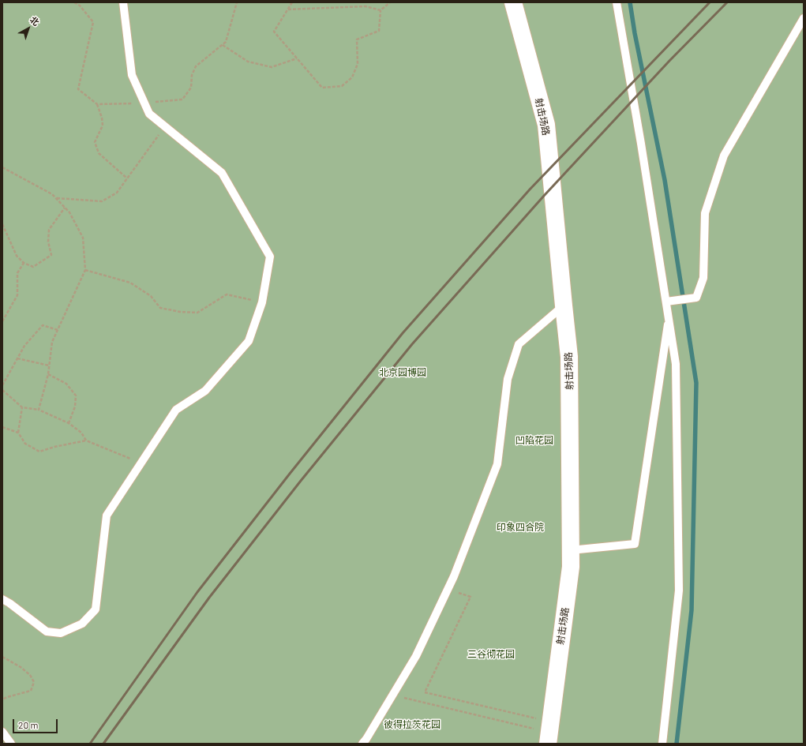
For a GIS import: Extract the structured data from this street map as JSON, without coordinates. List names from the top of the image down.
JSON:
{
  "streets": {
    "street": ["射击场路"]
  },
  "parks": [
    "北京园博园",
    "凹陷花园",
    "印象四合院",
    "三谷彻花园",
    "彼得拉茨花园"
  ],
  "scale_bar": "20 m",
  "north": "top right"
}
